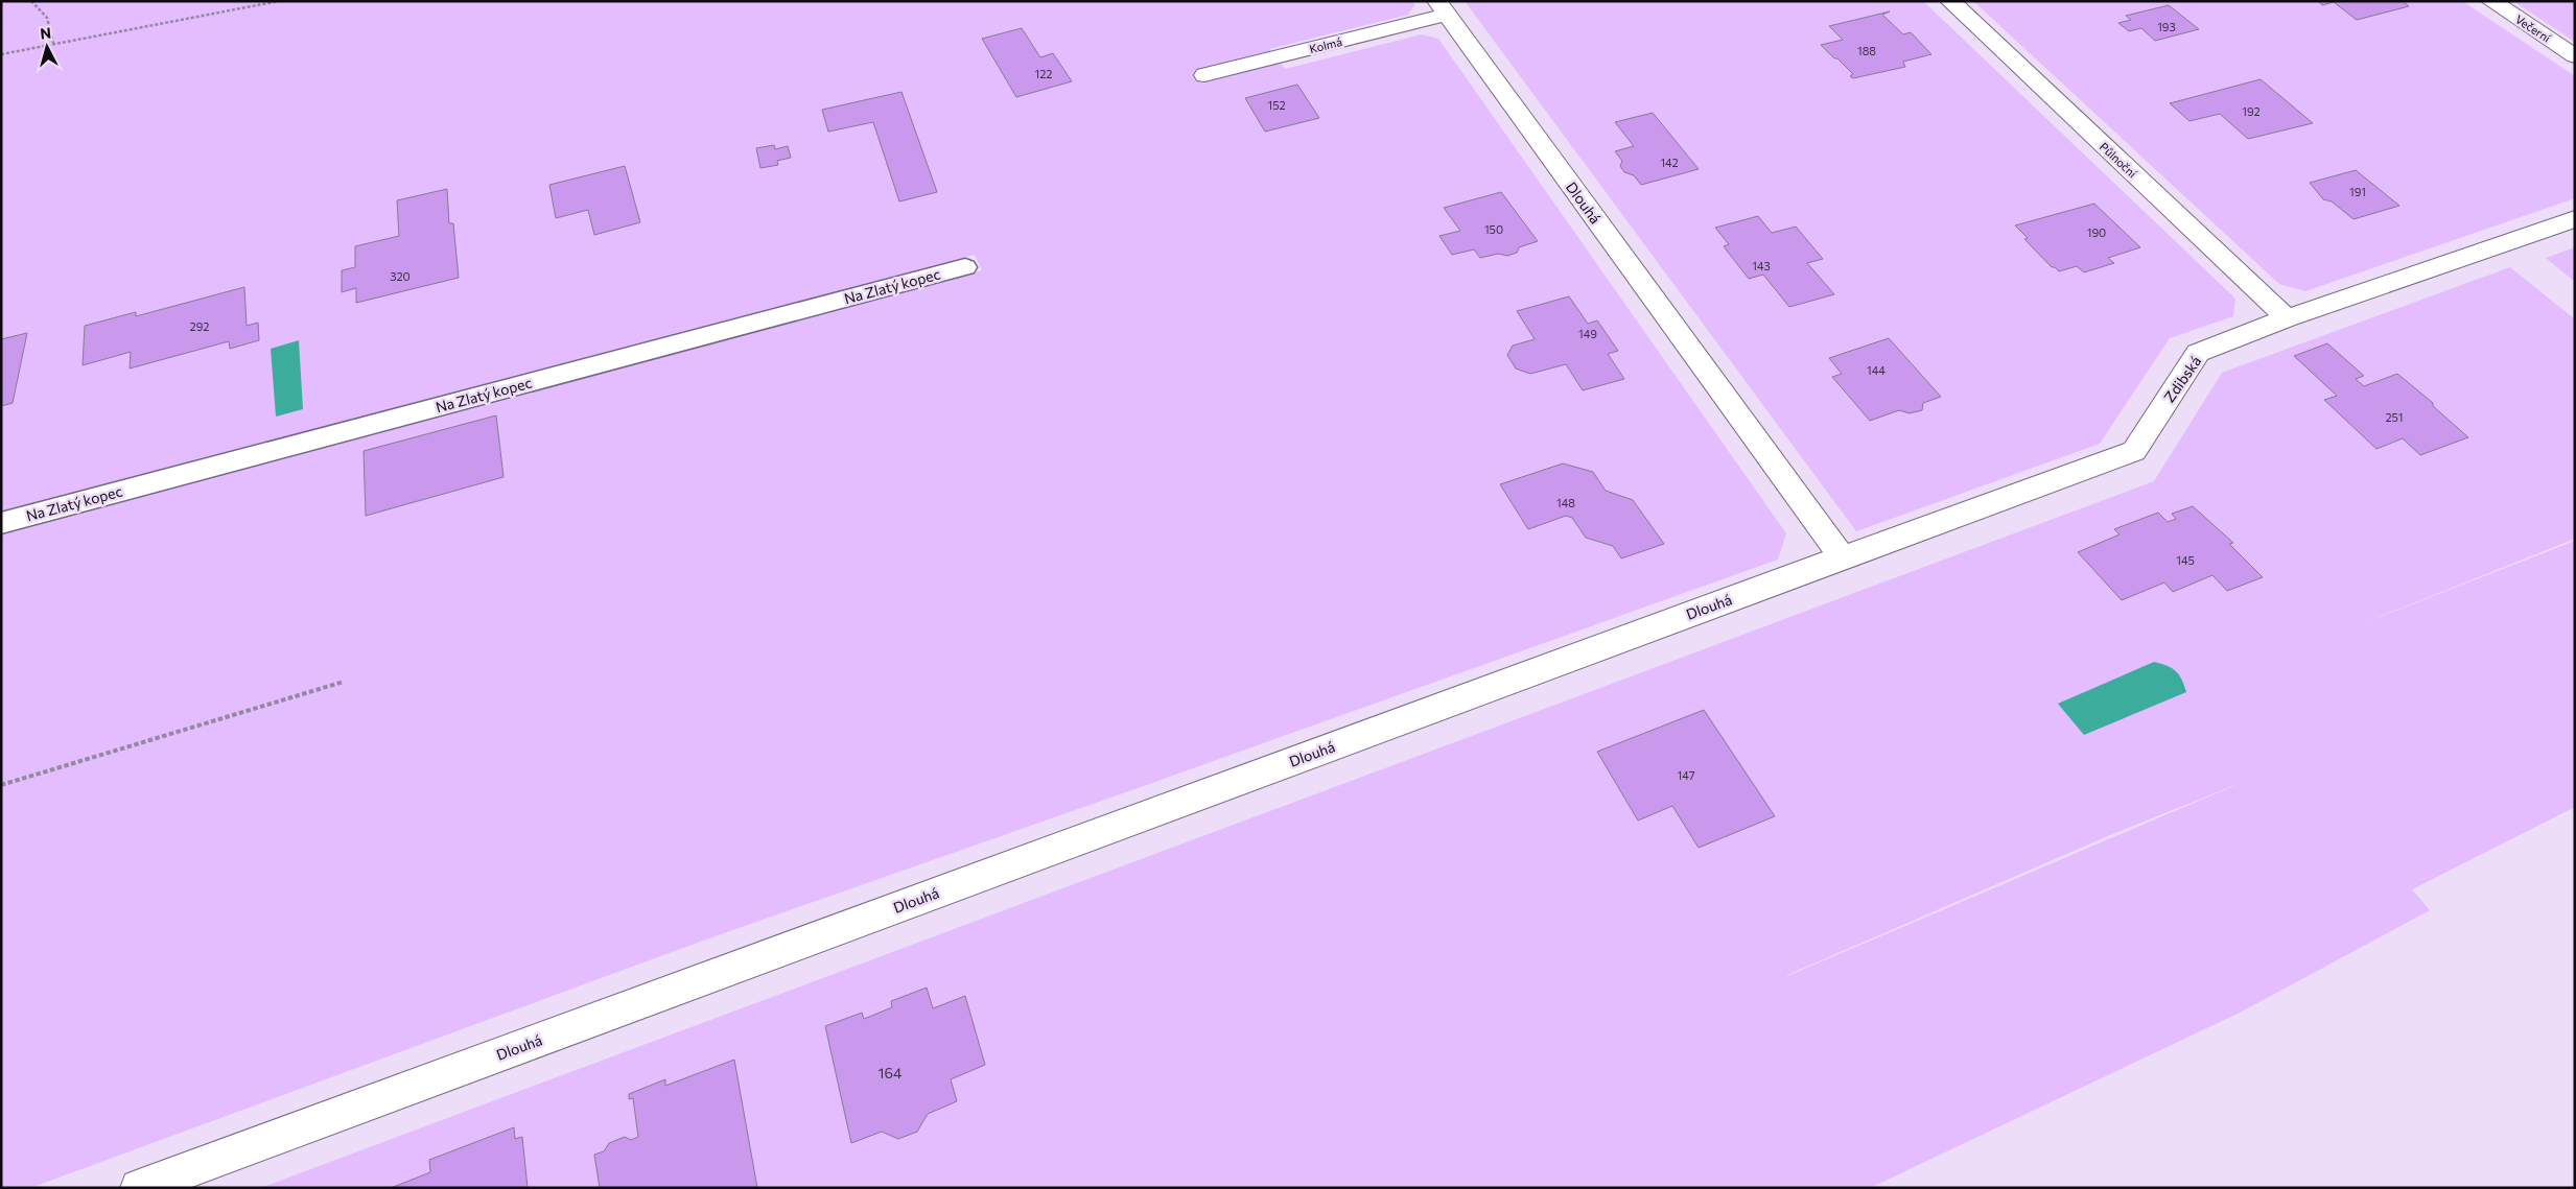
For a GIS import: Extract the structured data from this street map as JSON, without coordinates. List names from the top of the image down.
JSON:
{
  "streets": {
    "street": [
      "Večerní",
      "Kolmá",
      "Půlnoční",
      "Dlouhá",
      "Zdibská"
    ],
    "lane": ["Na Zlatý kopec"]
  },
  "crossings": [
    ["Kolmá", "Dlouhá"],
    ["Půlnoční", "Zdibská"],
    ["Dlouhá", "Zdibská"]
  ],
  "house_numbers": [
    "193",
    "188",
    "122",
    "152",
    "192",
    "142",
    "191",
    "150",
    "190",
    "143",
    "320",
    "292",
    "149",
    "144",
    "251",
    "148",
    "145",
    "147",
    "164"
  ],
  "north": "top"
}
